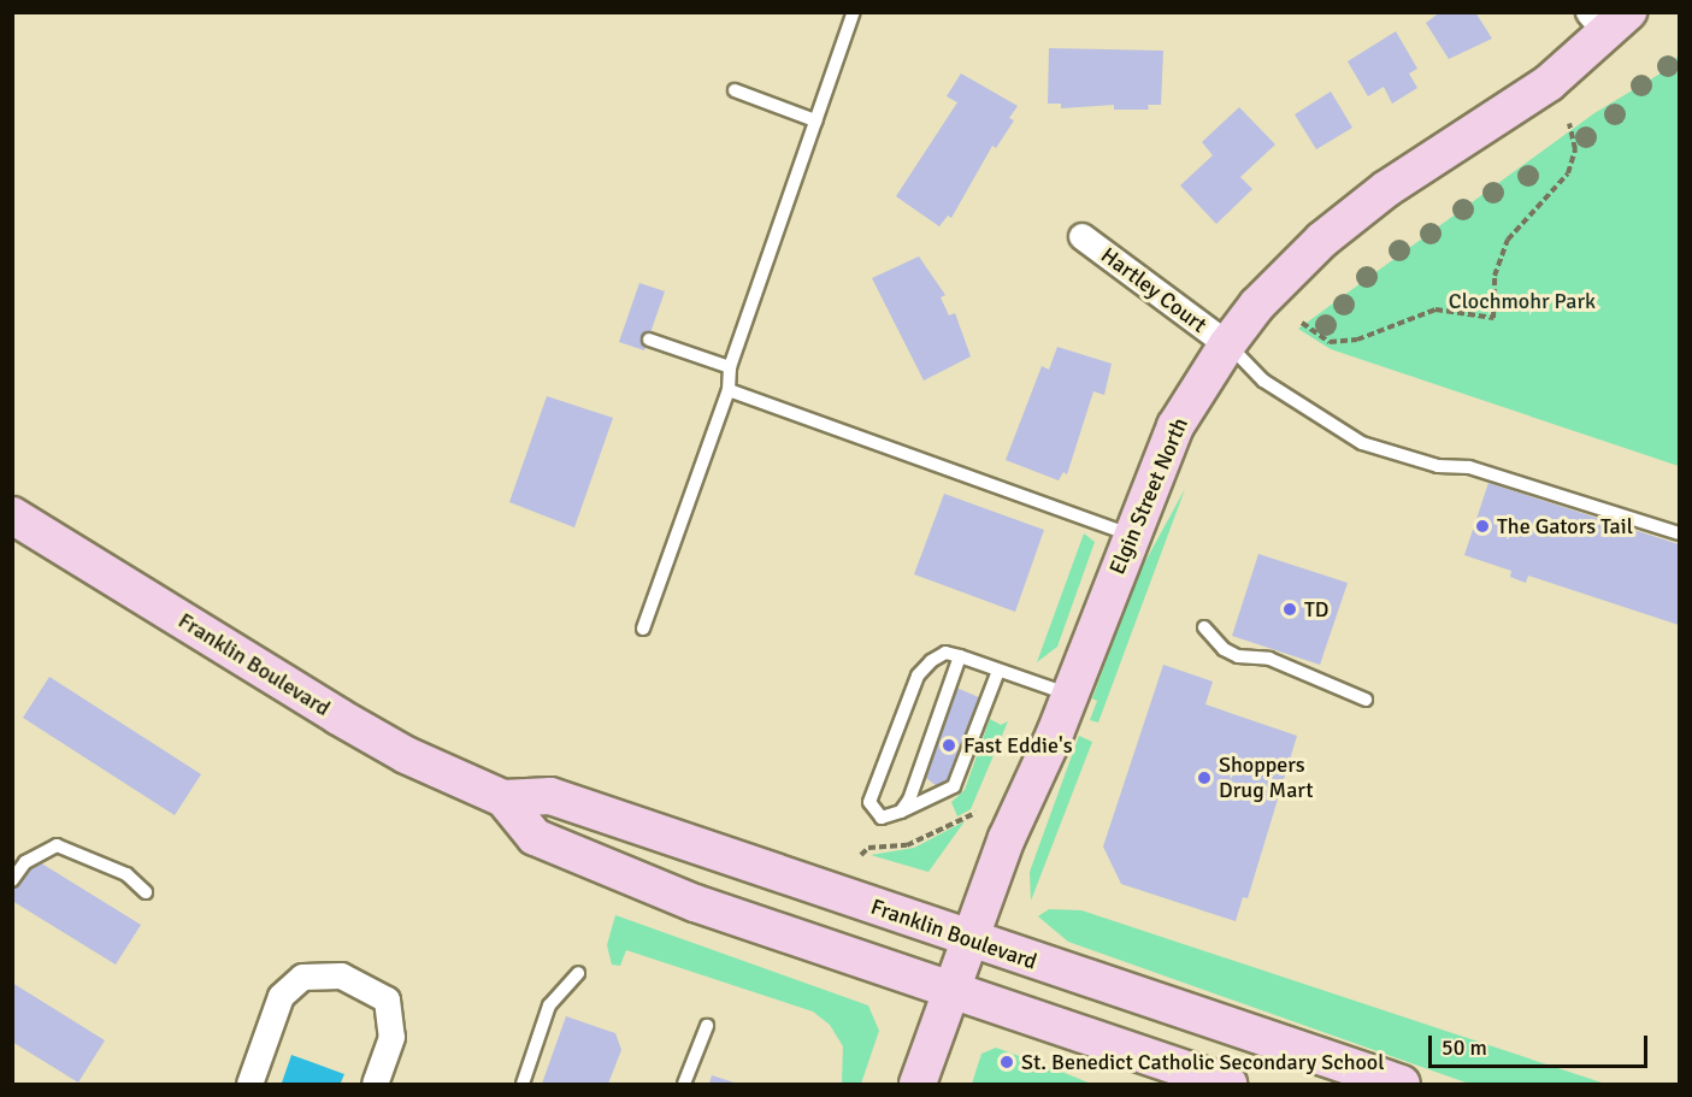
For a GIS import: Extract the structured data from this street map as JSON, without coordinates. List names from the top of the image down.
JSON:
{
  "streets": {
    "main road": ["Elgin Street North", "Franklin Boulevard"],
    "street": ["Hartley Court"]
  },
  "crossings": [
    ["Hartley Court", "Elgin Street North"],
    ["Elgin Street North", "Franklin Boulevard"]
  ],
  "parks": ["Clochmohr Park"],
  "places": [
    "The Gators Tail",
    "TD",
    "Fast Eddie's",
    "Shoppers Drug Mart",
    "St. Benedict Catholic Secondary School"
  ],
  "scale_bar": "50 m"
}
